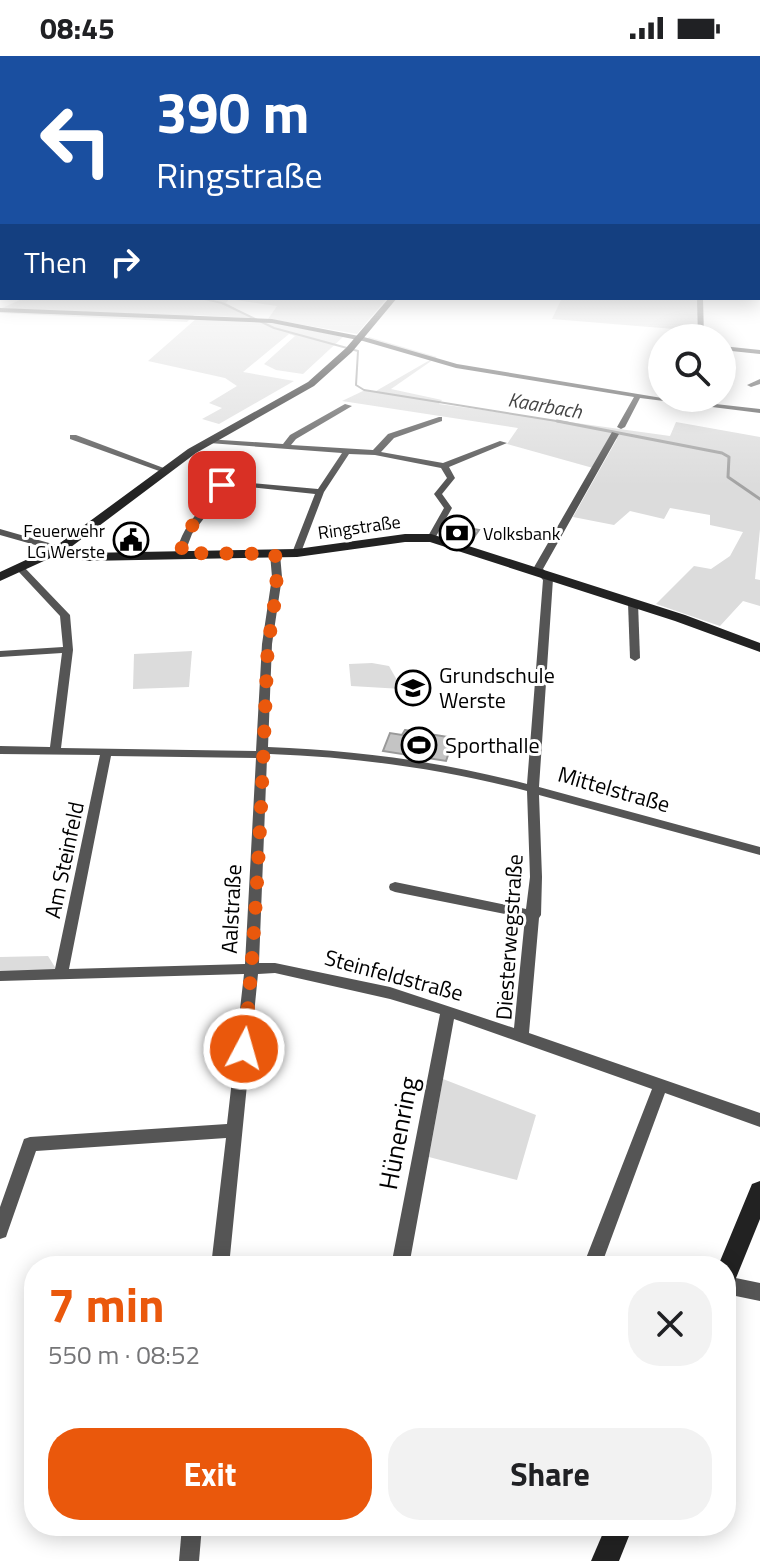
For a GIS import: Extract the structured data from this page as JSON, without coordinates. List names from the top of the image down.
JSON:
{
  "streets": {
    "street": [
      "Ringstraße",
      "Mittelstraße",
      "Am Steinfeld",
      "Aalstraße",
      "Diesterwegstraße",
      "Steinfeldstraße",
      "Hünenring"
    ]
  },
  "crossings": [
    ["Ringstraße", "Aalstraße"],
    ["Ringstraße", "Diesterwegstraße"],
    ["Mittelstraße", "Am Steinfeld"],
    ["Mittelstraße", "Aalstraße"],
    ["Mittelstraße", "Diesterwegstraße"],
    ["Am Steinfeld", "Steinfeldstraße"],
    ["Aalstraße", "Steinfeldstraße"],
    ["Diesterwegstraße", "Steinfeldstraße"],
    ["Steinfeldstraße", "Hünenring"]
  ],
  "water": ["Kaarbach"],
  "places": {
    "bank": ["Volksbank"],
    "public building": ["Feuerwehr LG Werste"],
    "school or university": ["Grundschule Werste"],
    "sports": ["Sporthalle"]
  },
  "page": {
    "status": "08:45",
    "turn": ["390 m", "Ringstraße"],
    "then": "Then",
    "heading": ["7 min", "550 m · 08:52"],
    "buttons": ["Exit", "Share"]
  }
}
